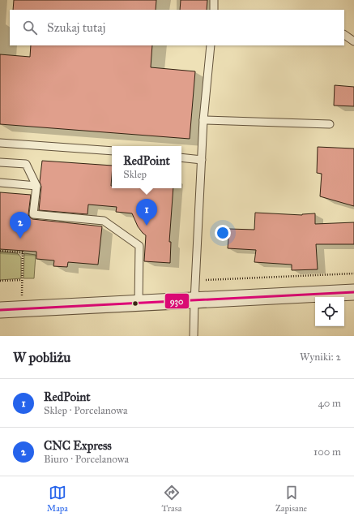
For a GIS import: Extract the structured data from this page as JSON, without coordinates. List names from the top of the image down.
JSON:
{
  "lines": ["transit line 930"],
  "page": {
    "search": "Szukaj tutaj",
    "popup": ["RedPoint", "Sklep"],
    "pins": ["1", "2"],
    "heading": ["W pobliżu", "Wyniki: 2"],
    "list": [
      {
        "mark": "1",
        "name": "RedPoint",
        "note": "Sklep · Porcelanowa",
        "value": "40 m"
      },
      {
        "mark": "2",
        "name": "CNC Express",
        "note": "Biuro · Porcelanowa",
        "value": "100 m"
      }
    ],
    "nav": ["Mapa", "Trasa", "Zapisane"]
  }
}
